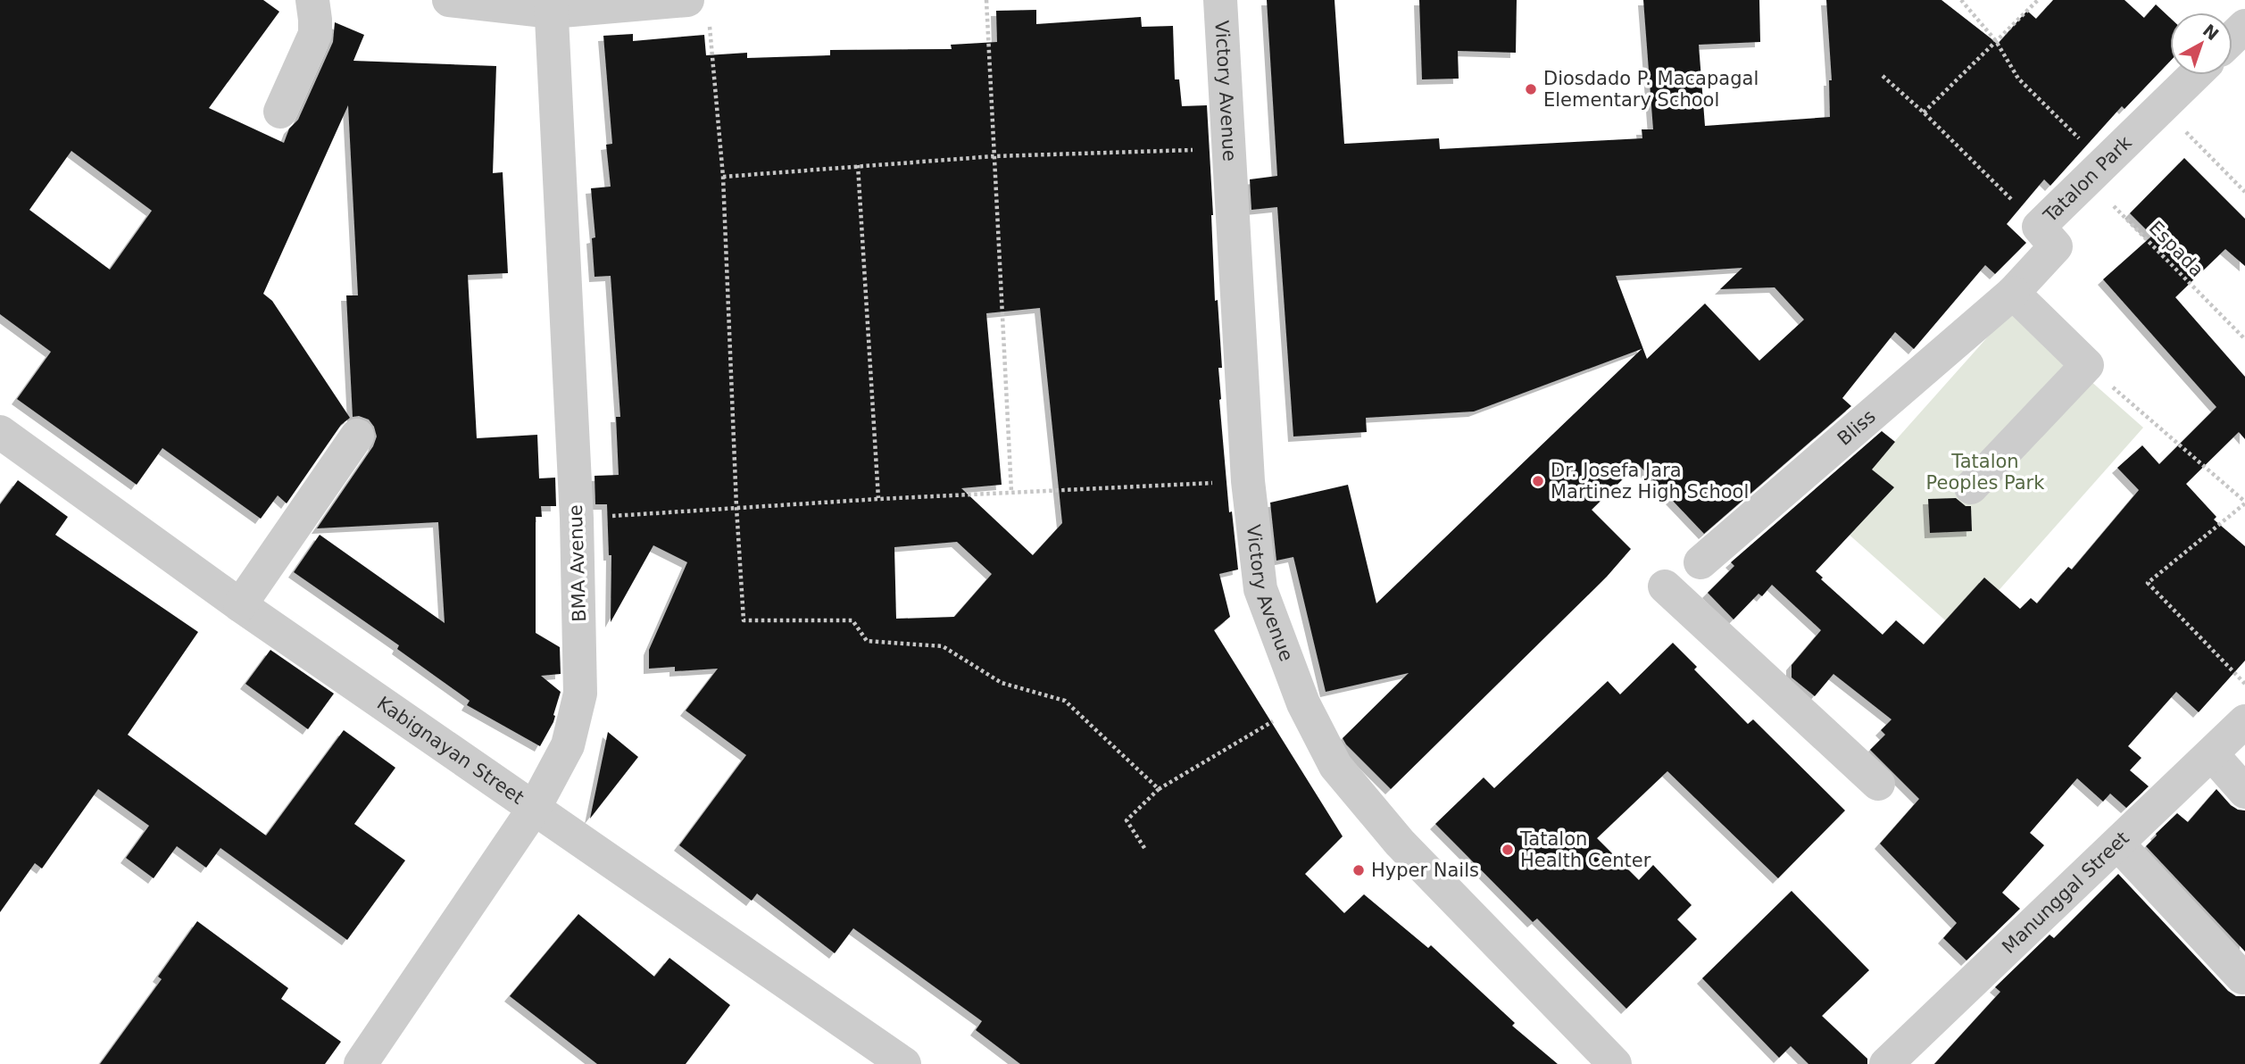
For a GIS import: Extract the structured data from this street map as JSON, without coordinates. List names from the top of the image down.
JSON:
{
  "streets": {
    "street": [
      "Victory Avenue",
      "Tatalon Park",
      "Bliss",
      "BMA Avenue",
      "Kabignayan Street",
      "Manunggal Street"
    ],
    "path": ["Espada"]
  },
  "crossings": [
    ["Tatalon Park", "Espada"],
    ["Tatalon Park", "Bliss"],
    ["BMA Avenue", "Kabignayan Street"]
  ],
  "parks": ["Tatalon Peoples Park"],
  "places": [
    "Diosdado P. Macapagal Elementary School",
    "Dr. Josefa Jara Martinez High School",
    "Tatalon Health Center",
    "Hyper Nails"
  ],
  "north": "top right"
}
